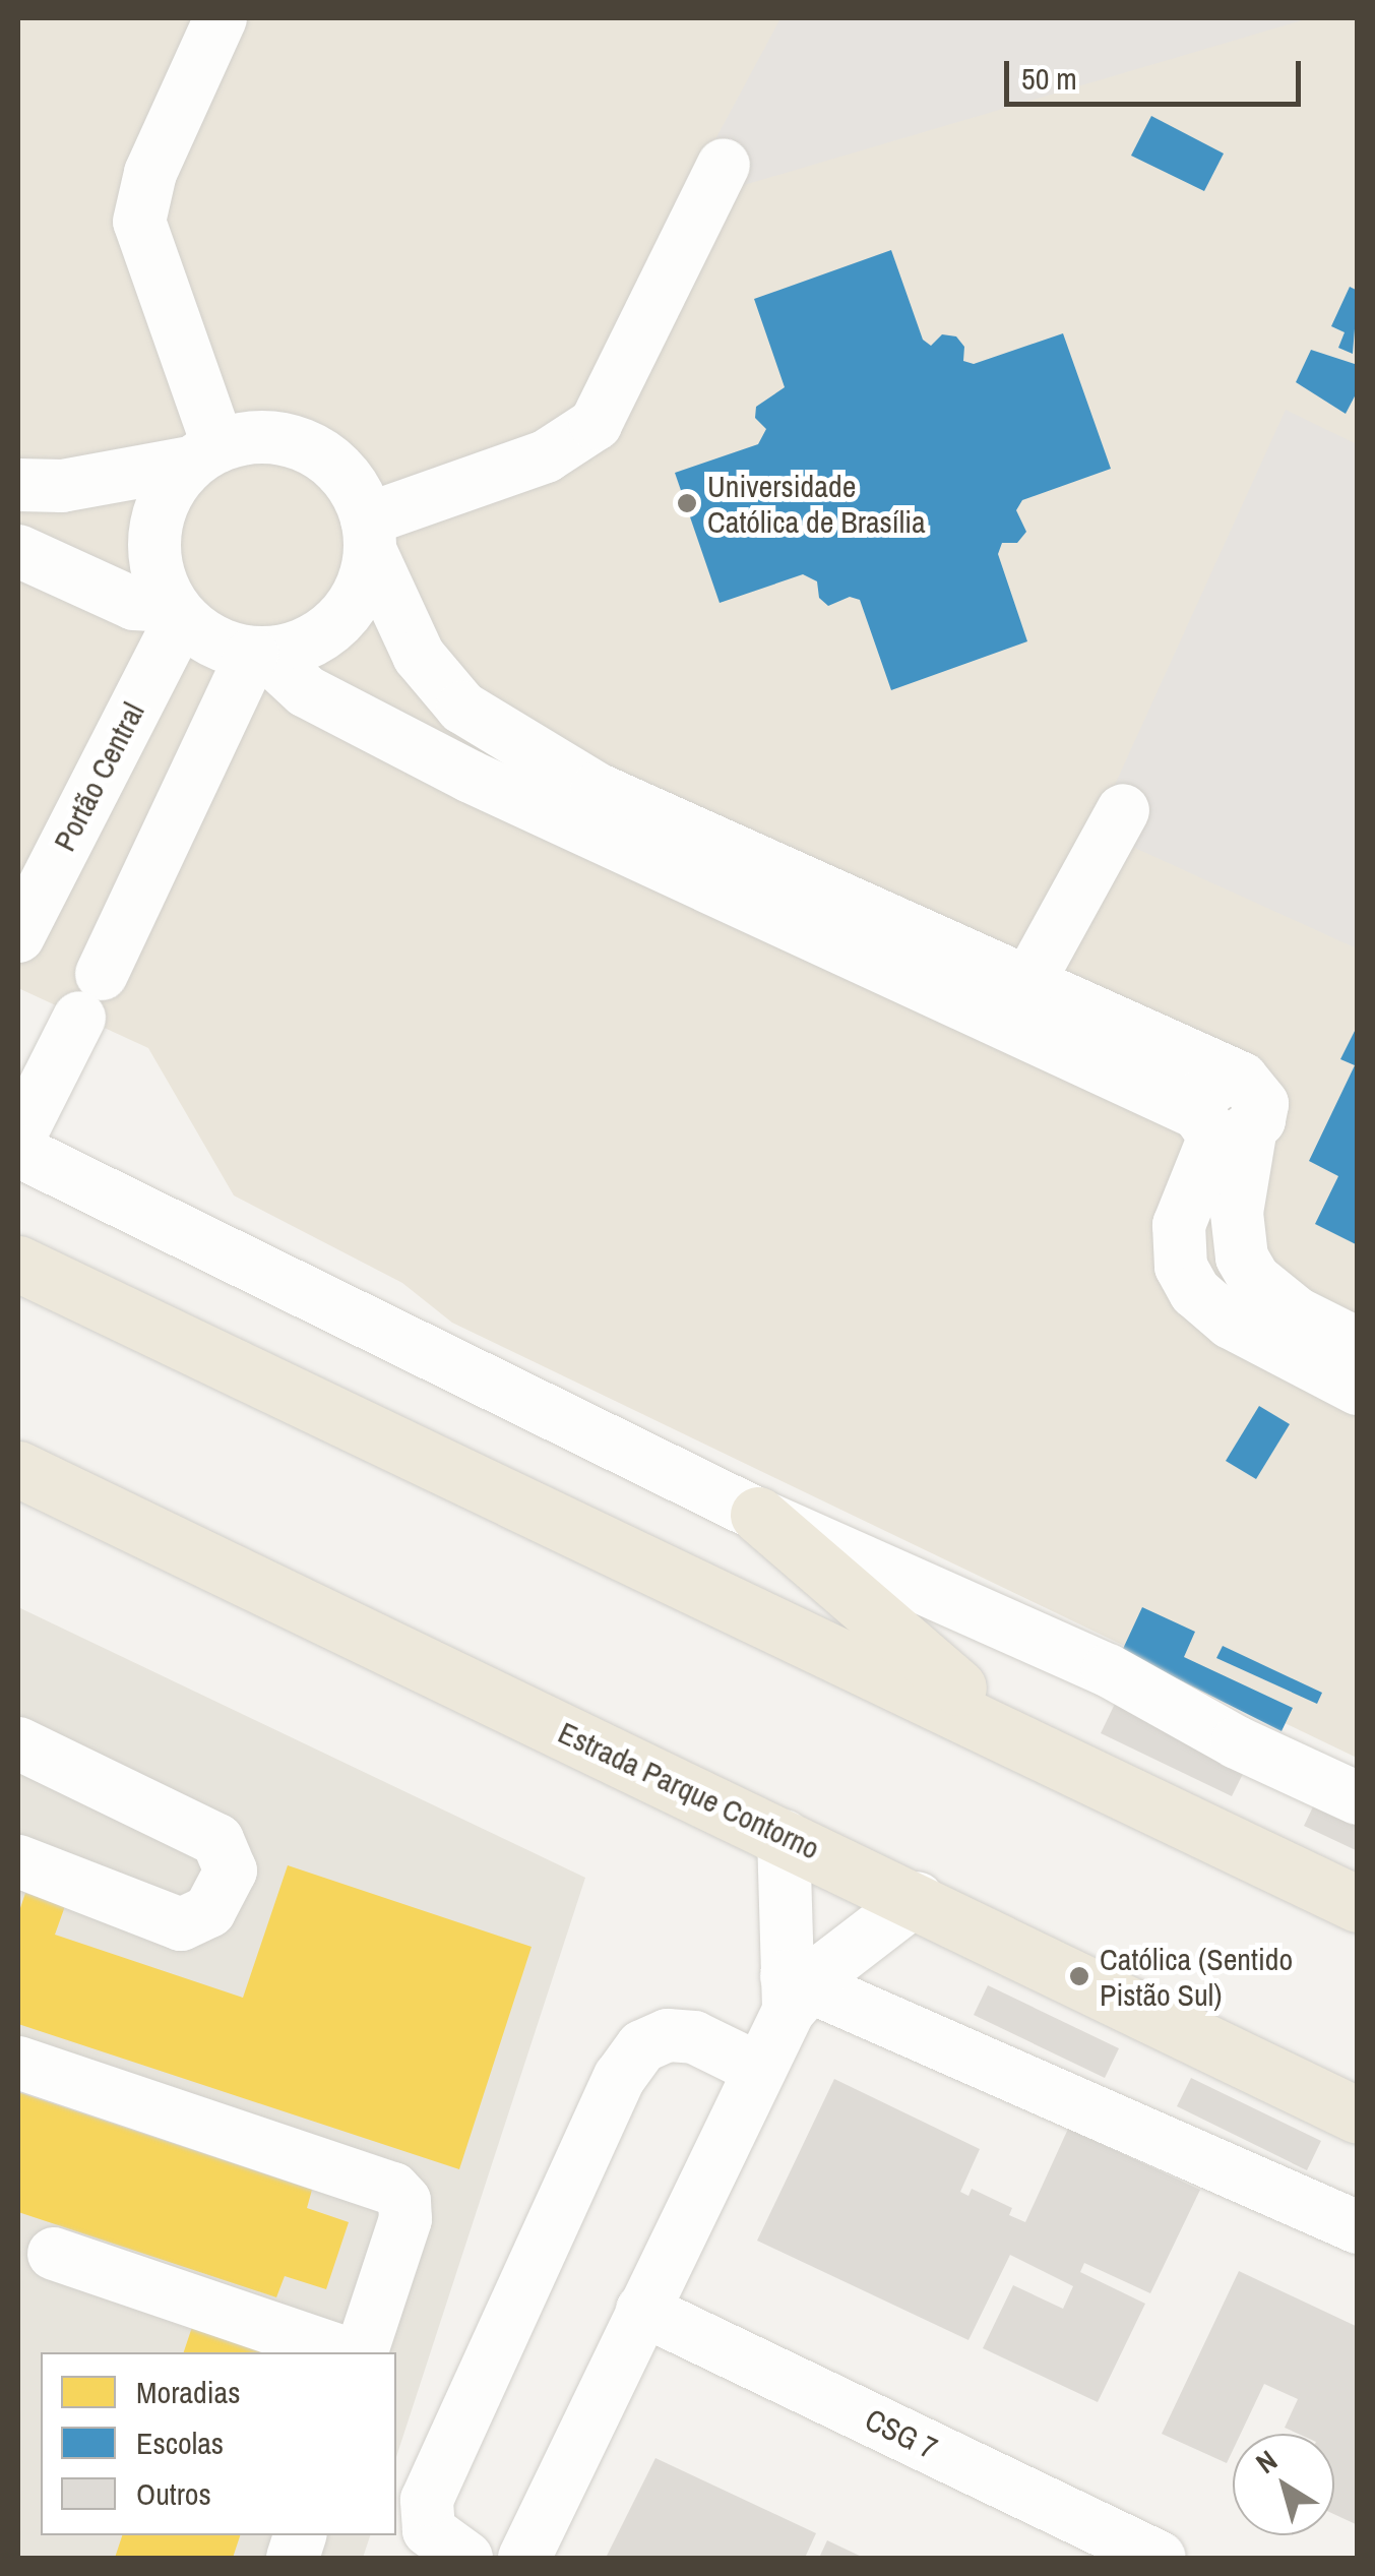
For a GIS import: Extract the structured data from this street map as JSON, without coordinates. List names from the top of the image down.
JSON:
{
  "streets": {
    "highway": ["Estrada Parque Contorno"],
    "street": ["Portão Central", "CSG 7"]
  },
  "places": ["Universidade Católica de Brasília", "Católica (Sentido Pistão Sul)"],
  "legend": ["Moradias", "Escolas", "Outros"],
  "scale_bar": "50 m",
  "north": "top left"
}
